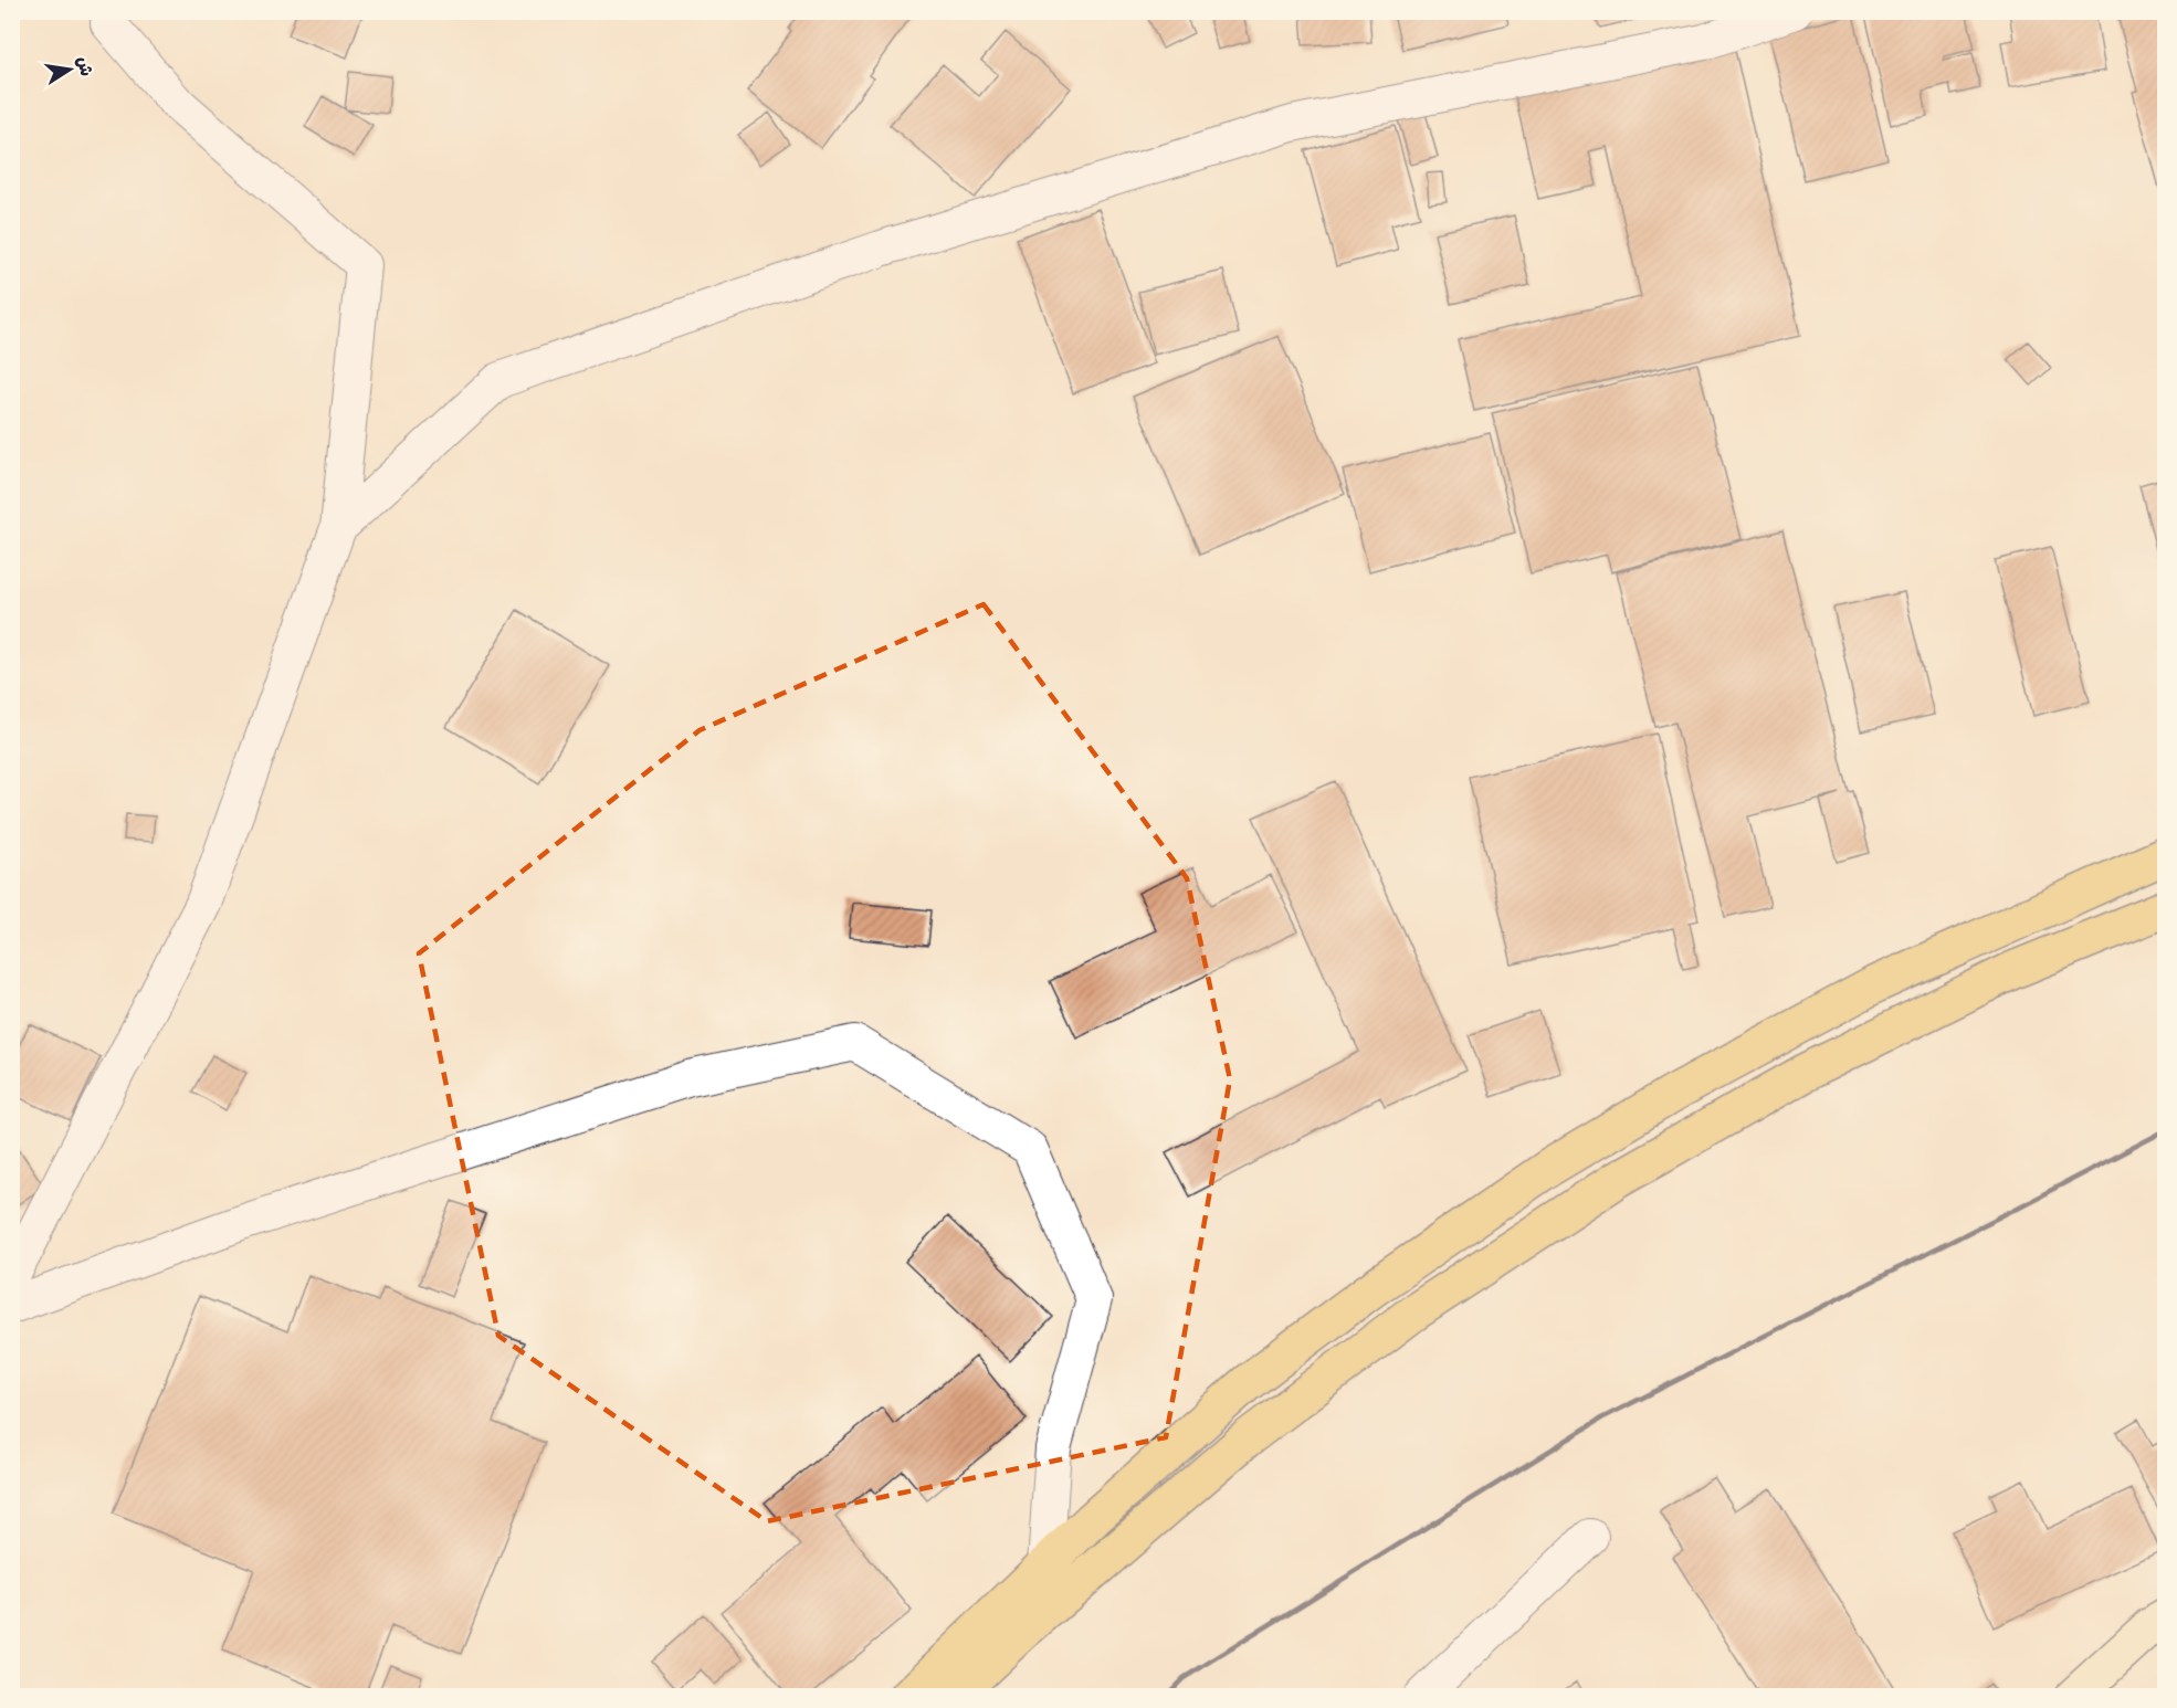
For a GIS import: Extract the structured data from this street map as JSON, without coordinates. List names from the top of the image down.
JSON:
{
  "north": "right"
}
